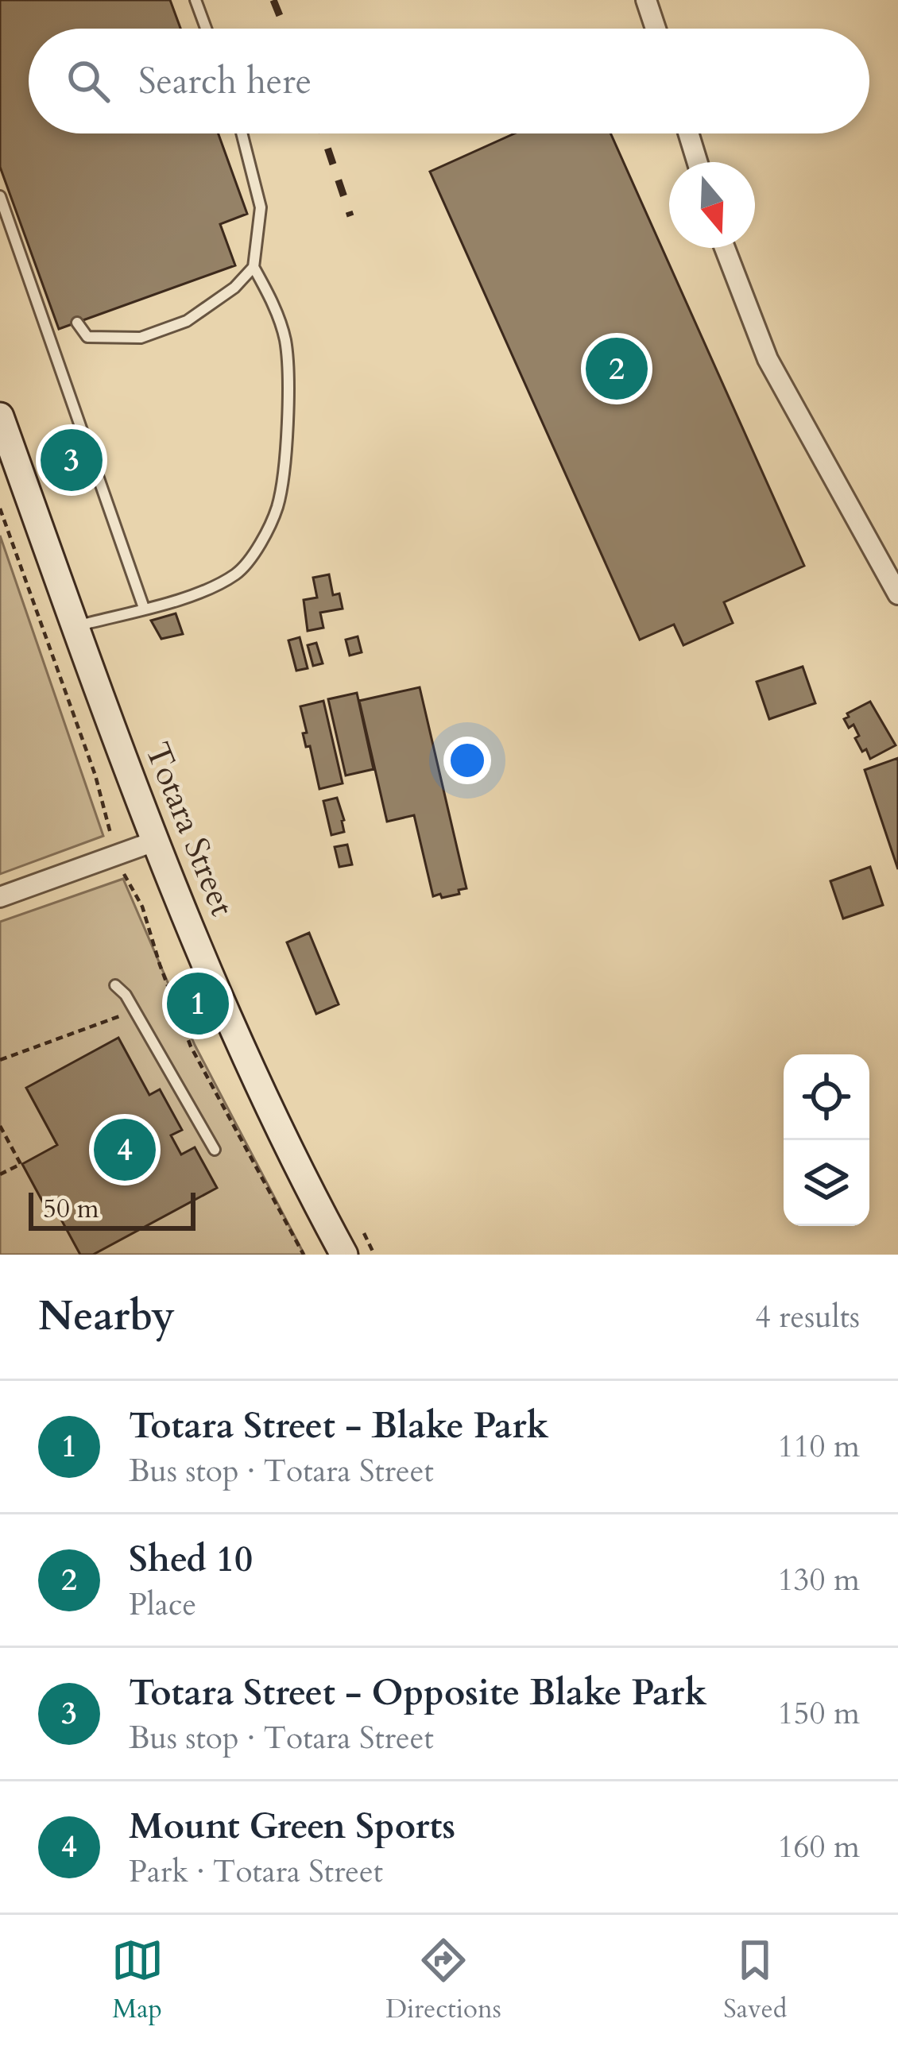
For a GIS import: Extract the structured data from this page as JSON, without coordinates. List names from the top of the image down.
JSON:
{
  "streets": {
    "main road": ["Totara Street"]
  },
  "scale_bar": "50 m",
  "north": "bottom",
  "page": {
    "search": "Search here",
    "pins": [
      "2",
      "3",
      "1",
      "4"
    ],
    "scale": "50 m",
    "heading": ["Nearby", "4 results"],
    "list": [
      {
        "mark": "1",
        "name": "Totara Street - Blake Park",
        "note": "Bus stop · Totara Street",
        "value": "110 m"
      },
      {
        "mark": "2",
        "name": "Shed 10",
        "note": "Place",
        "value": "130 m"
      },
      {
        "mark": "3",
        "name": "Totara Street - Opposite Blake Park",
        "note": "Bus stop · Totara Street",
        "value": "150 m"
      },
      {
        "mark": "4",
        "name": "Mount Green Sports",
        "note": "Park · Totara Street",
        "value": "160 m"
      }
    ],
    "nav": ["Map", "Directions", "Saved"]
  }
}
